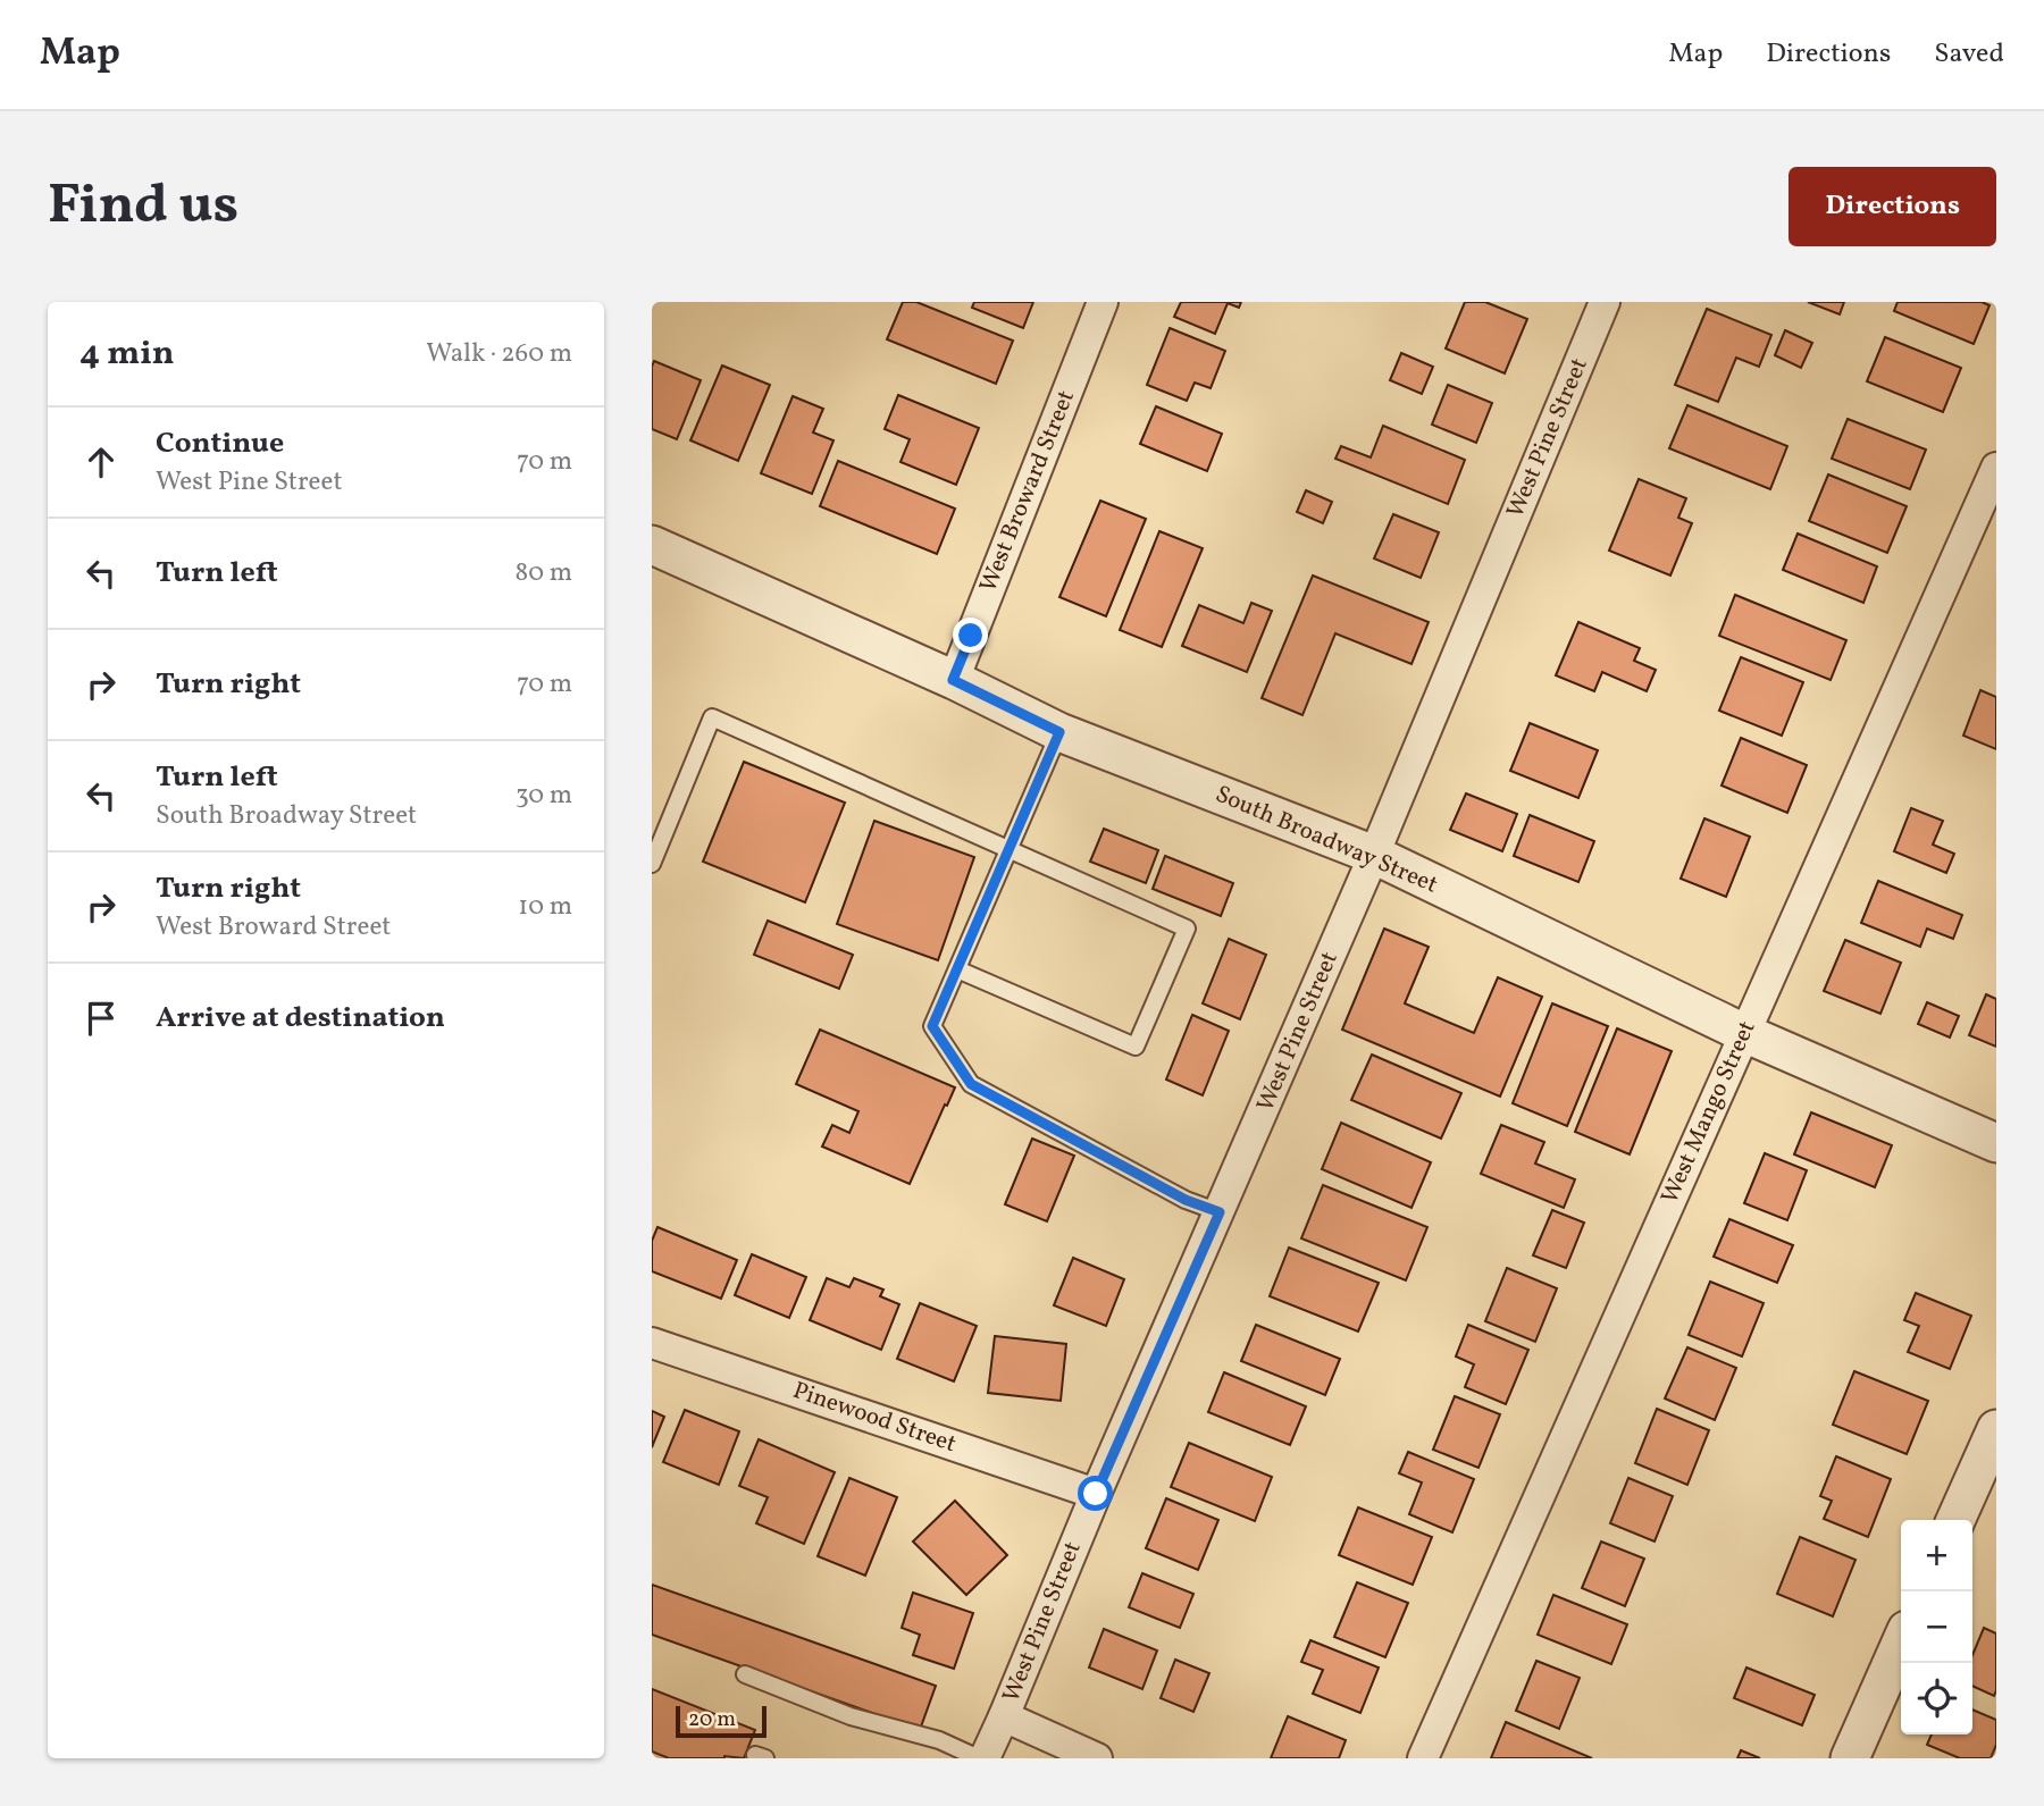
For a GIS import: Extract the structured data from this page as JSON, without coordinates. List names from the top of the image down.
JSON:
{
  "streets": {
    "street": [
      "West Pine Street",
      "West Broward Street",
      "South Broadway Street",
      "West Mango Street",
      "Pinewood Street"
    ]
  },
  "crossings": [
    ["West Pine Street", "South Broadway Street"],
    ["West Pine Street", "Pinewood Street"],
    ["West Broward Street", "South Broadway Street"],
    ["South Broadway Street", "West Mango Street"]
  ],
  "scale_bar": "20 m",
  "page": {
    "header": "Map",
    "nav": ["Map", "Directions", "Saved"],
    "buttons": "Directions",
    "title": "Find us",
    "heading": ["4 min", "Walk · 260 m"],
    "list": [
      ["Continue", "West Pine Street", "70 m"],
      ["Turn left", "80 m"],
      ["Turn right", "70 m"],
      ["Turn left", "South Broadway Street", "30 m"],
      ["Turn right", "West Broward Street", "10 m"],
      "Arrive at destination"
    ],
    "map_buttons": ["+", "−"],
    "scale": "20 m"
  }
}
